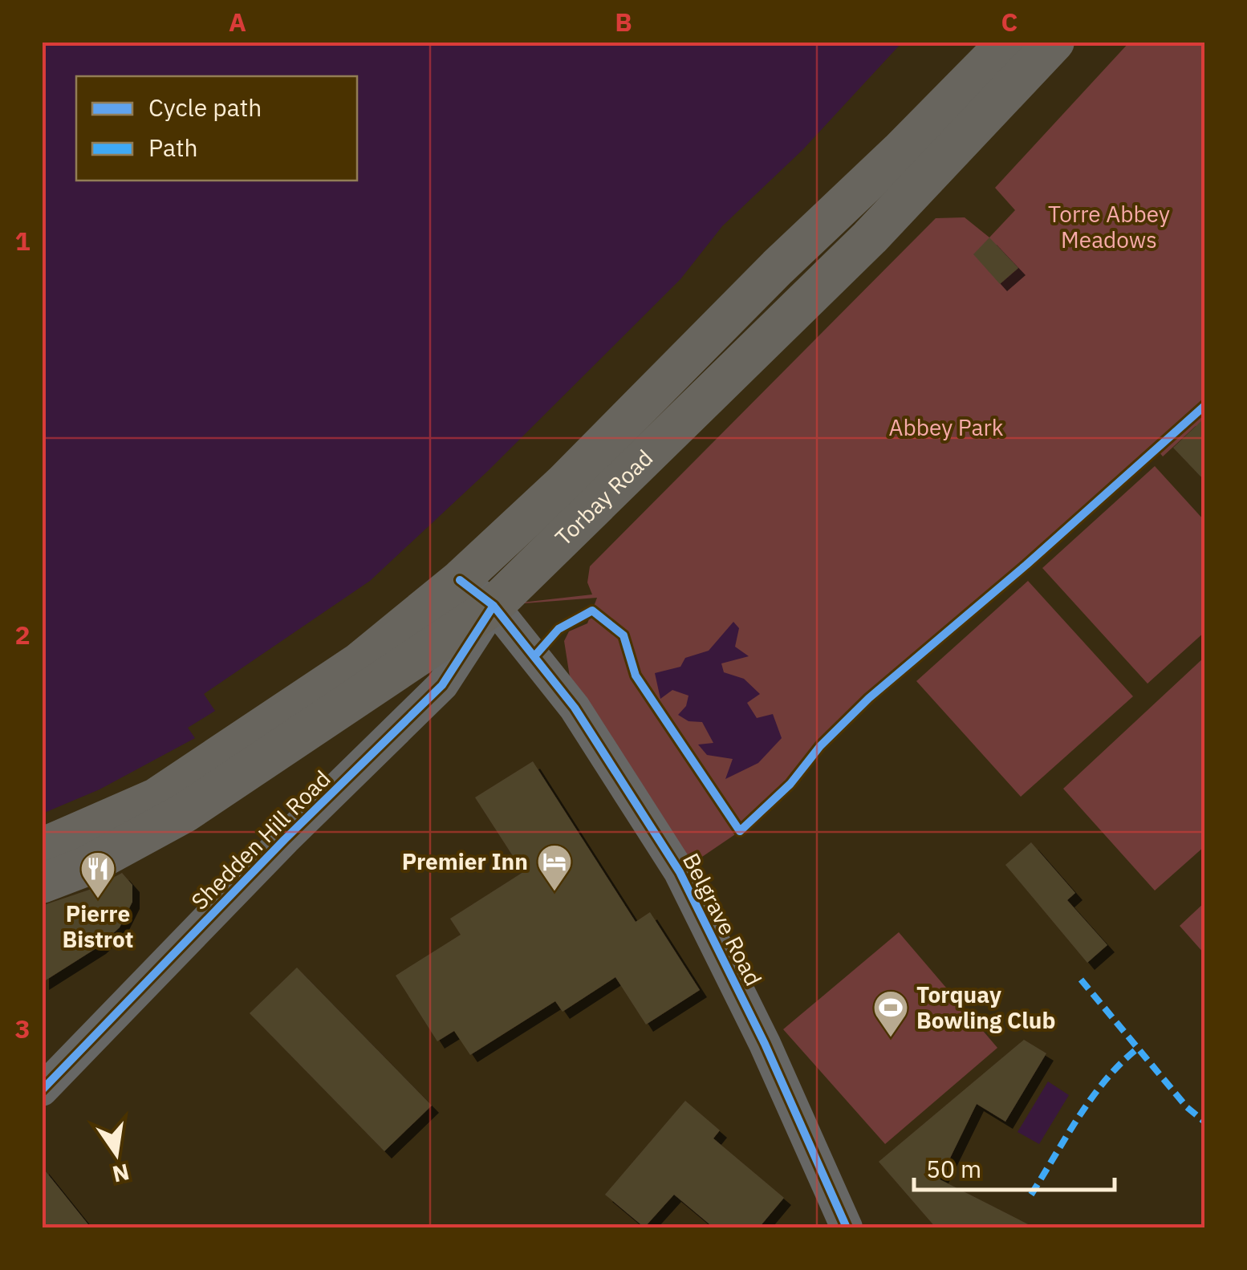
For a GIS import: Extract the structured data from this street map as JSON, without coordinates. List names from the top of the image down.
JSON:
{
  "streets": {
    "main road": ["Torbay Road"],
    "street": ["Shedden Hill Road", "Belgrave Road"]
  },
  "crossings": [
    ["Torbay Road", "Shedden Hill Road"],
    ["Torbay Road", "Belgrave Road"],
    ["Shedden Hill Road", "Belgrave Road"]
  ],
  "parks": ["Torre Abbey Meadows", "Abbey Park"],
  "places": {
    "hotel": ["Premier Inn"],
    "restaurant": ["Pierre Bistrot"],
    "sports": ["Torquay Bowling Club"]
  },
  "legend": ["Cycle path", "Path"],
  "scale_bar": "50 m",
  "north": "bottom",
  "grid": {
    "columns": ["A", "B", "C"],
    "rows": ["1", "2", "3"]
  }
}
